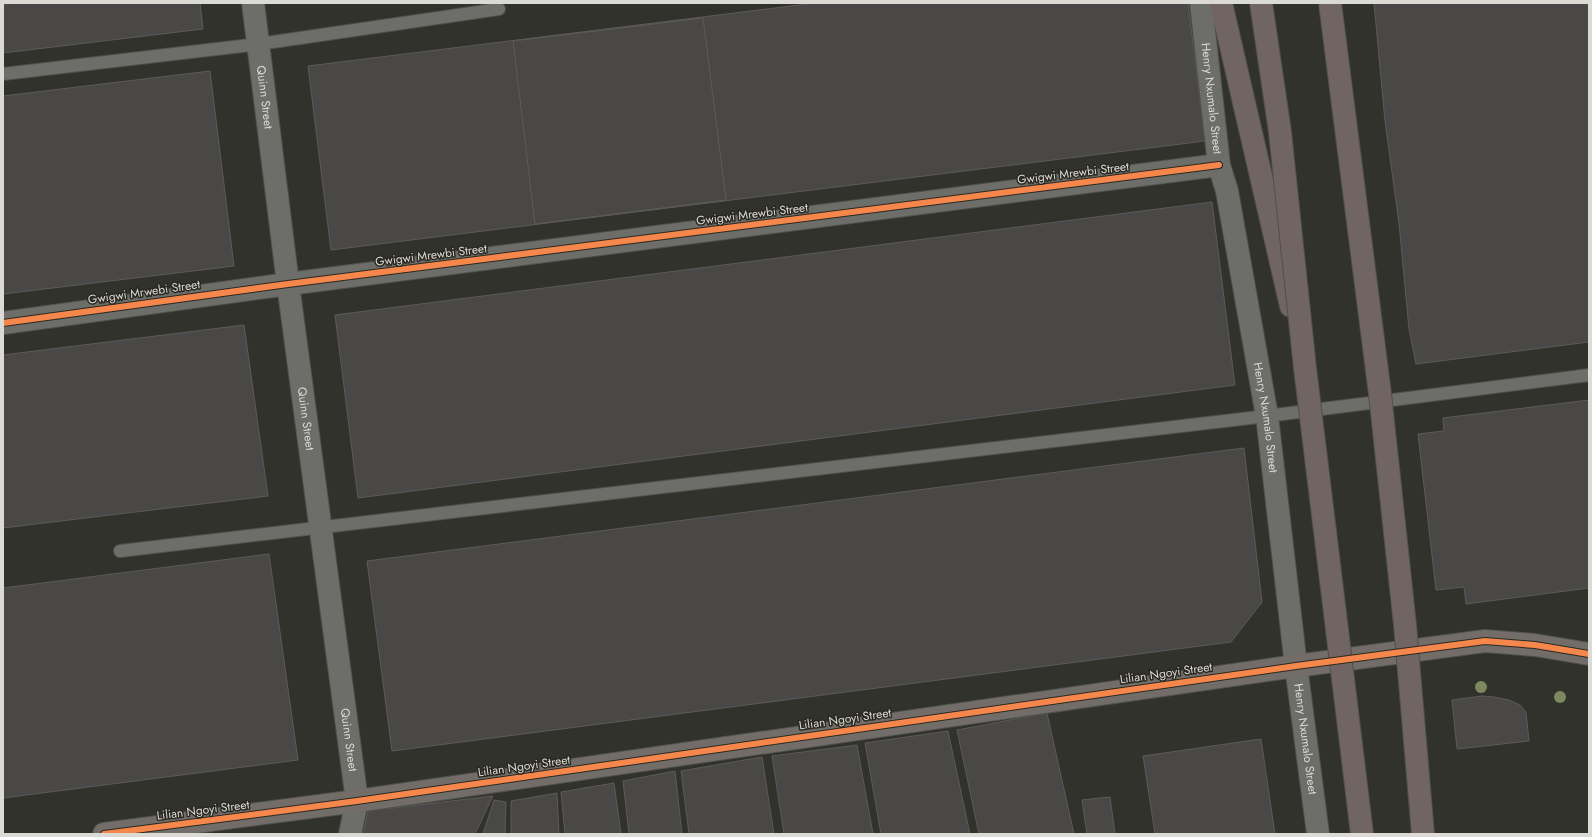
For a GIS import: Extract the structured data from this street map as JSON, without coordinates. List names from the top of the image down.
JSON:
{
  "streets": {
    "street": [
      "Quinn Street",
      "Henry Nxumalo Street",
      "Gwigwi Mrewbi Street",
      "Gwigwi Mrwebi Street",
      "Lilian Ngoyi Street"
    ]
  },
  "crossings": [
    ["Quinn Street", "Gwigwi Mrewbi Street"],
    ["Quinn Street", "Gwigwi Mrwebi Street"],
    ["Quinn Street", "Lilian Ngoyi Street"],
    ["Henry Nxumalo Street", "Gwigwi Mrewbi Street"],
    ["Henry Nxumalo Street", "Lilian Ngoyi Street"],
    ["Gwigwi Mrewbi Street", "Gwigwi Mrwebi Street"]
  ]
}
